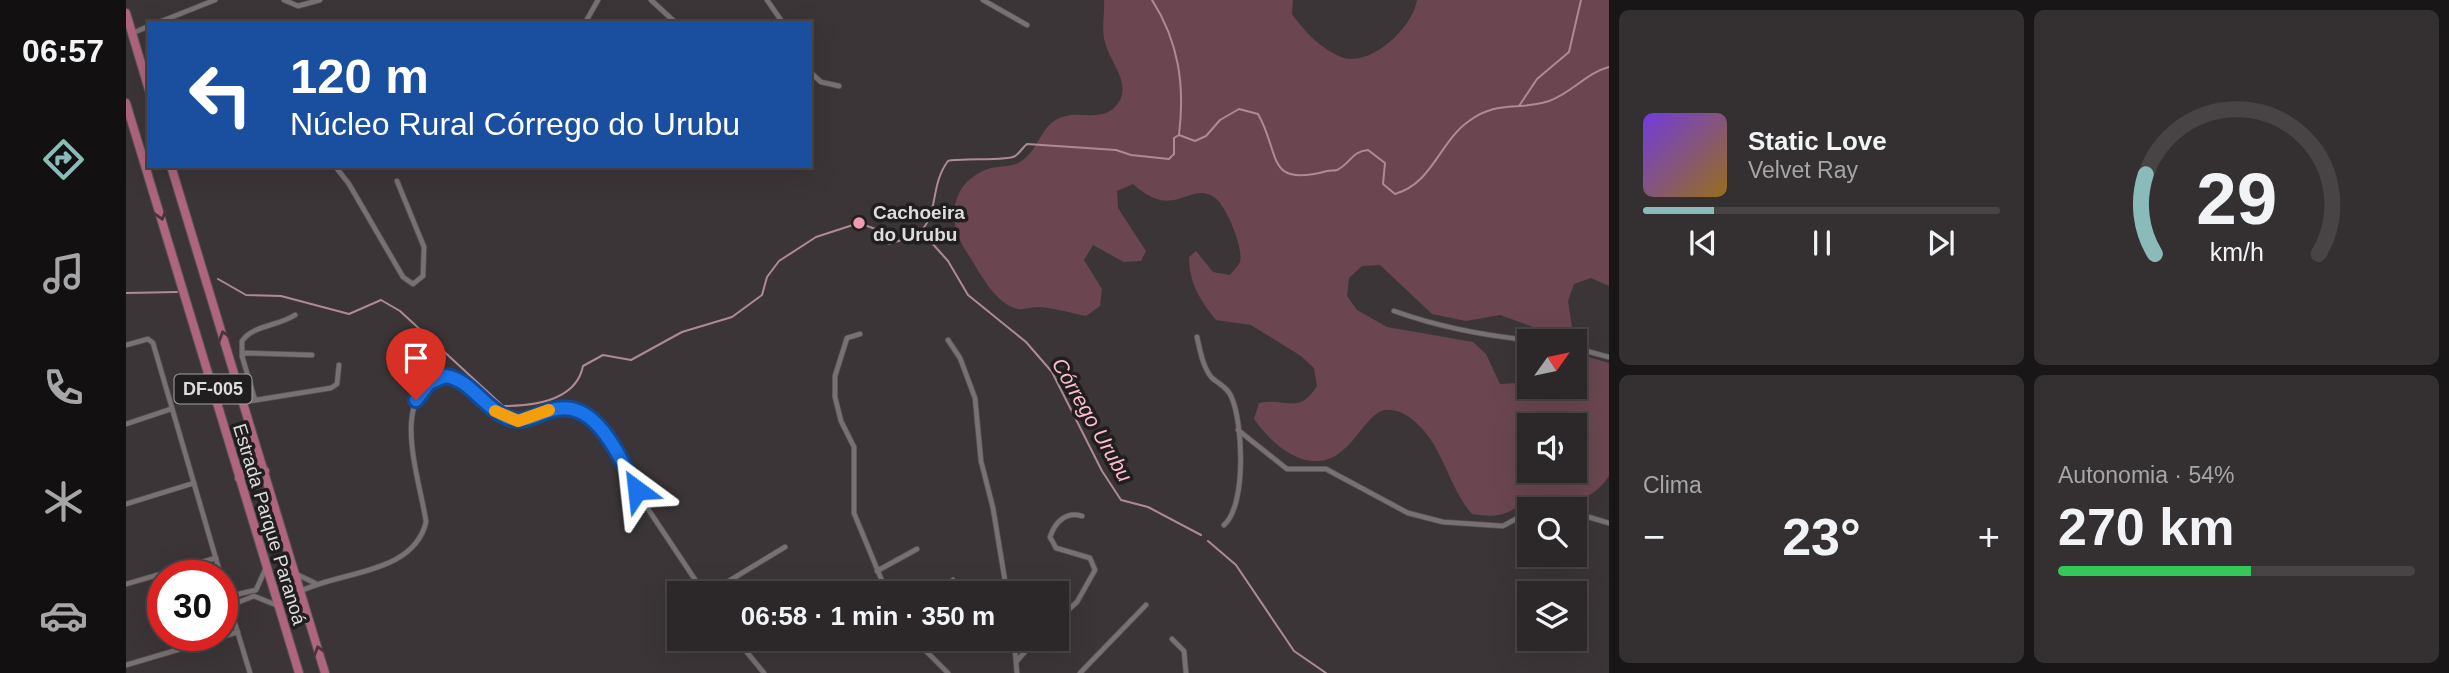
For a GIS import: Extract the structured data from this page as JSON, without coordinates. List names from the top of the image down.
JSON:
{
  "streets": {
    "main road": ["DF-005", "Estrada Parque Paranoá"]
  },
  "water": ["Córrego Urubu"],
  "places": ["Cachoeira do Urubu"],
  "north": "top right",
  "page": {
    "tabs": "06:57",
    "turn": ["120 m", "Núcleo Rural Córrego do Urubu"],
    "song": ["Static Love", "Velvet Ray"],
    "tile": [
      "Clima",
      ["Autonomia · 54%", "270 km"]
    ],
    "heat": ["−", "23°", "+"],
    "limit": "30",
    "trip": "06:58 · 1 min · 350 m",
    "gauge": ["29", "km/h"]
  }
}
